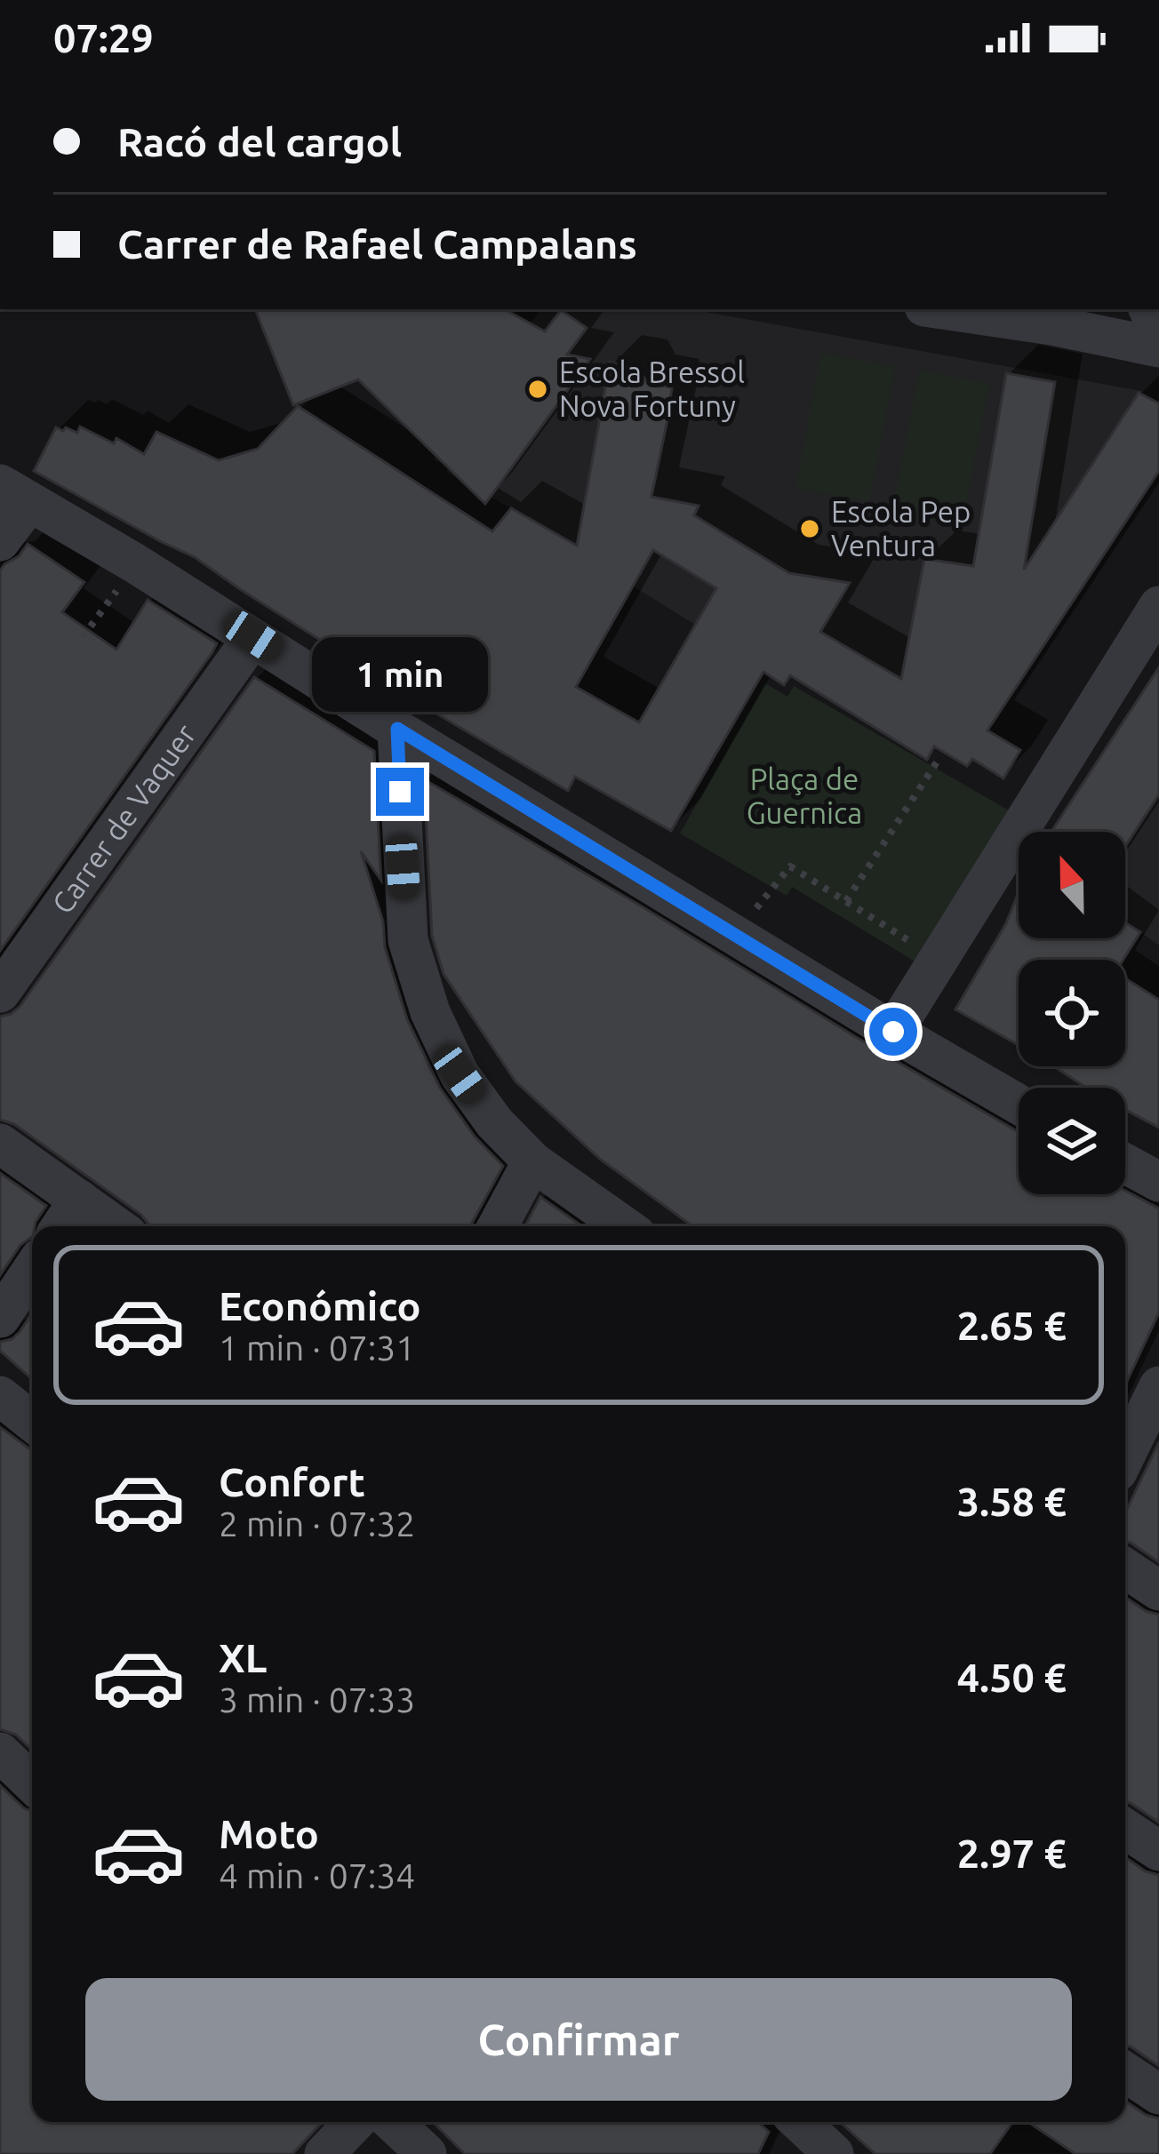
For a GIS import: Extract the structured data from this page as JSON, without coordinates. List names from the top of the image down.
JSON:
{
  "streets": {
    "street": ["Carrer de Vaquer"]
  },
  "parks": ["Plaça de Guernica"],
  "places": ["Escola Bressol Nova Fortuny", "Escola Pep Ventura"],
  "north": "top",
  "page": {
    "status": "07:29",
    "banner": ["Racó del cargol", "Carrer de Rafael Campalans"],
    "bubble": "1 min",
    "list": [
      {
        "name": "Económico",
        "note": "1 min · 07:31",
        "value": "2.65 €"
      },
      {
        "name": "Confort",
        "note": "2 min · 07:32",
        "value": "3.58 €"
      },
      {
        "name": "XL",
        "note": "3 min · 07:33",
        "value": "4.50 €"
      },
      {
        "name": "Moto",
        "note": "4 min · 07:34",
        "value": "2.97 €"
      }
    ],
    "buttons": "Confirmar"
  }
}
